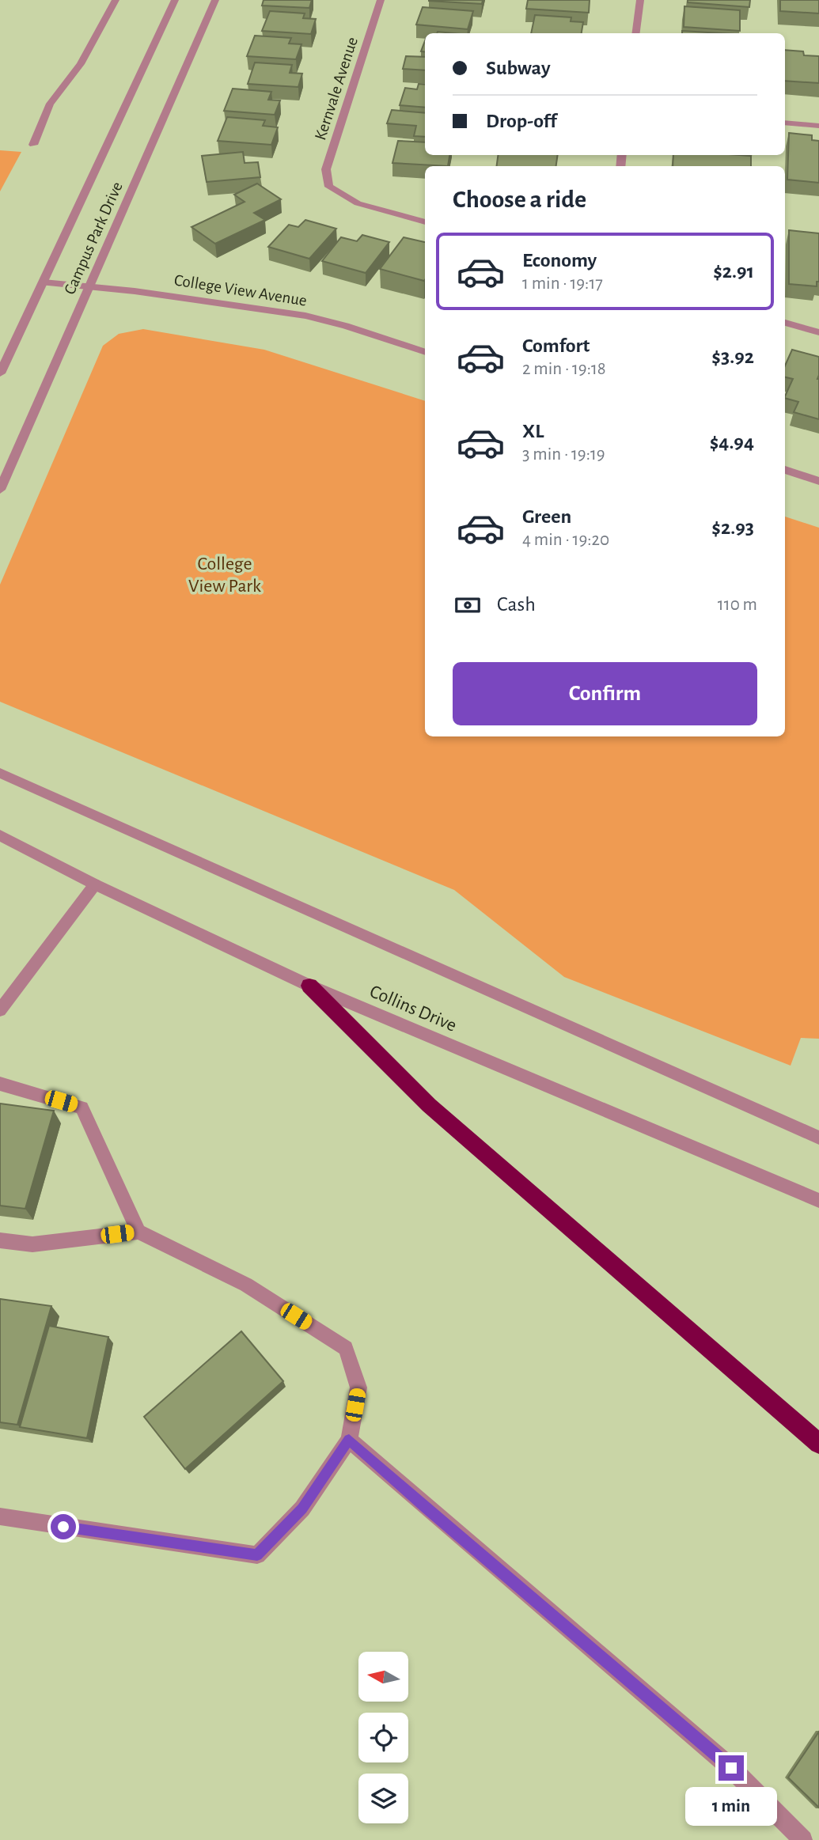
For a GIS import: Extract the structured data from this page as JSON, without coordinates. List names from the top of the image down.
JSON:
{
  "streets": {
    "street": [
      "Kernvale Avenue",
      "Campus Park Drive",
      "College View Avenue",
      "Collins Drive"
    ]
  },
  "crossings": [
    ["Campus Park Drive", "College View Avenue"]
  ],
  "parks": ["College View Park"],
  "north": "left",
  "page": {
    "banner": ["Subway", "Drop-off"],
    "heading": "Choose a ride",
    "list": [
      {
        "name": "Economy",
        "note": "1 min · 19:17",
        "value": "$2.91"
      },
      {
        "name": "Comfort",
        "note": "2 min · 19:18",
        "value": "$3.92"
      },
      {
        "name": "XL",
        "note": "3 min · 19:19",
        "value": "$4.94"
      },
      {
        "name": "Green",
        "note": "4 min · 19:20",
        "value": "$2.93"
      }
    ],
    "pay": ["Cash", "110 m"],
    "buttons": "Confirm",
    "bubble": "1 min"
  }
}
